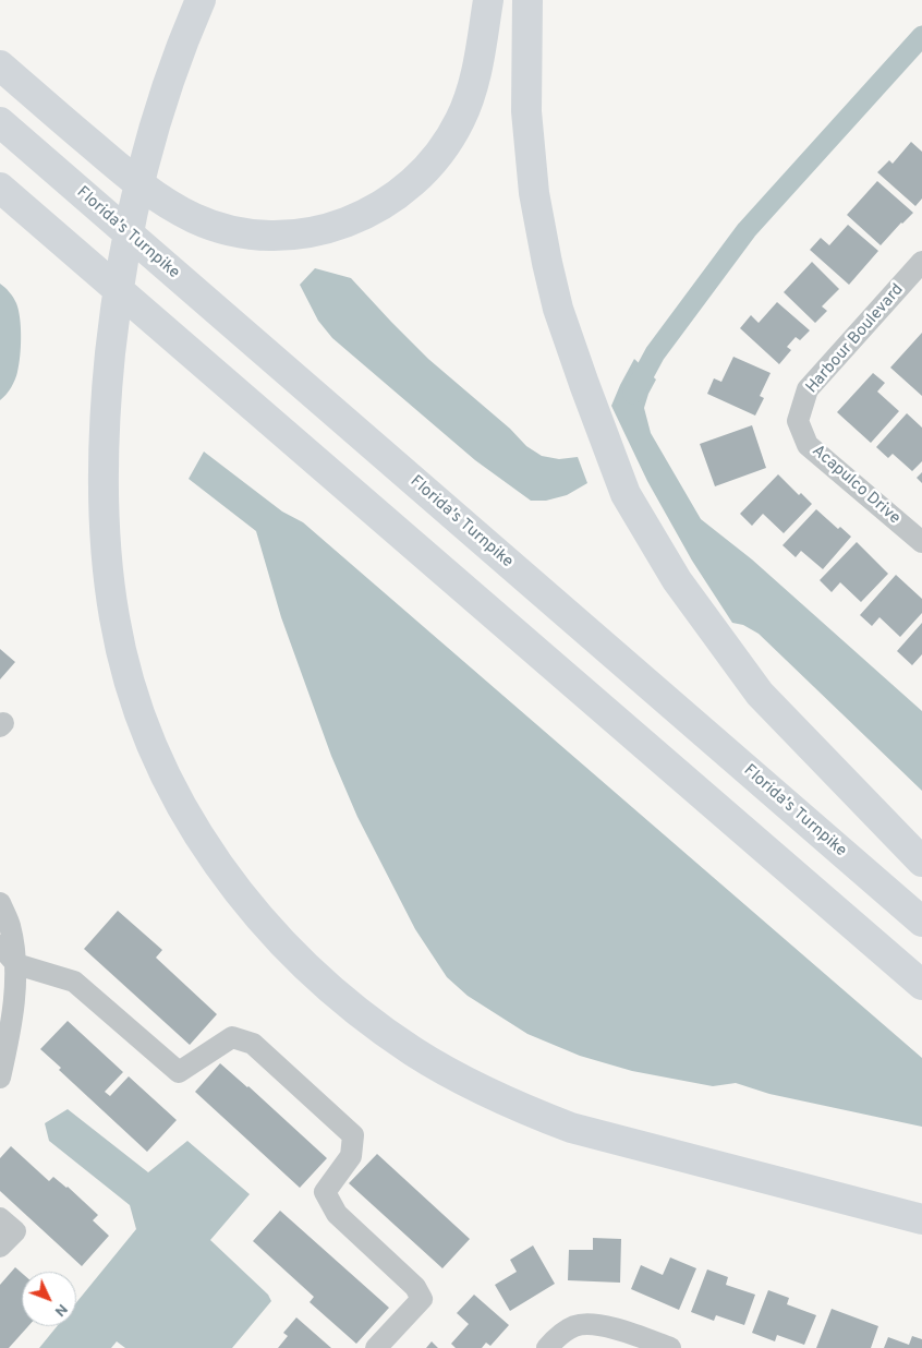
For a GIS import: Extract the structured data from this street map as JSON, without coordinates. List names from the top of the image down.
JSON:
{
  "streets": {
    "highway": ["Florida's Turnpike"],
    "street": ["Harbour Boulevard", "Acapulco Drive"]
  },
  "crossings": [
    ["Harbour Boulevard", "Acapulco Drive"]
  ],
  "north": "bottom right"
}
